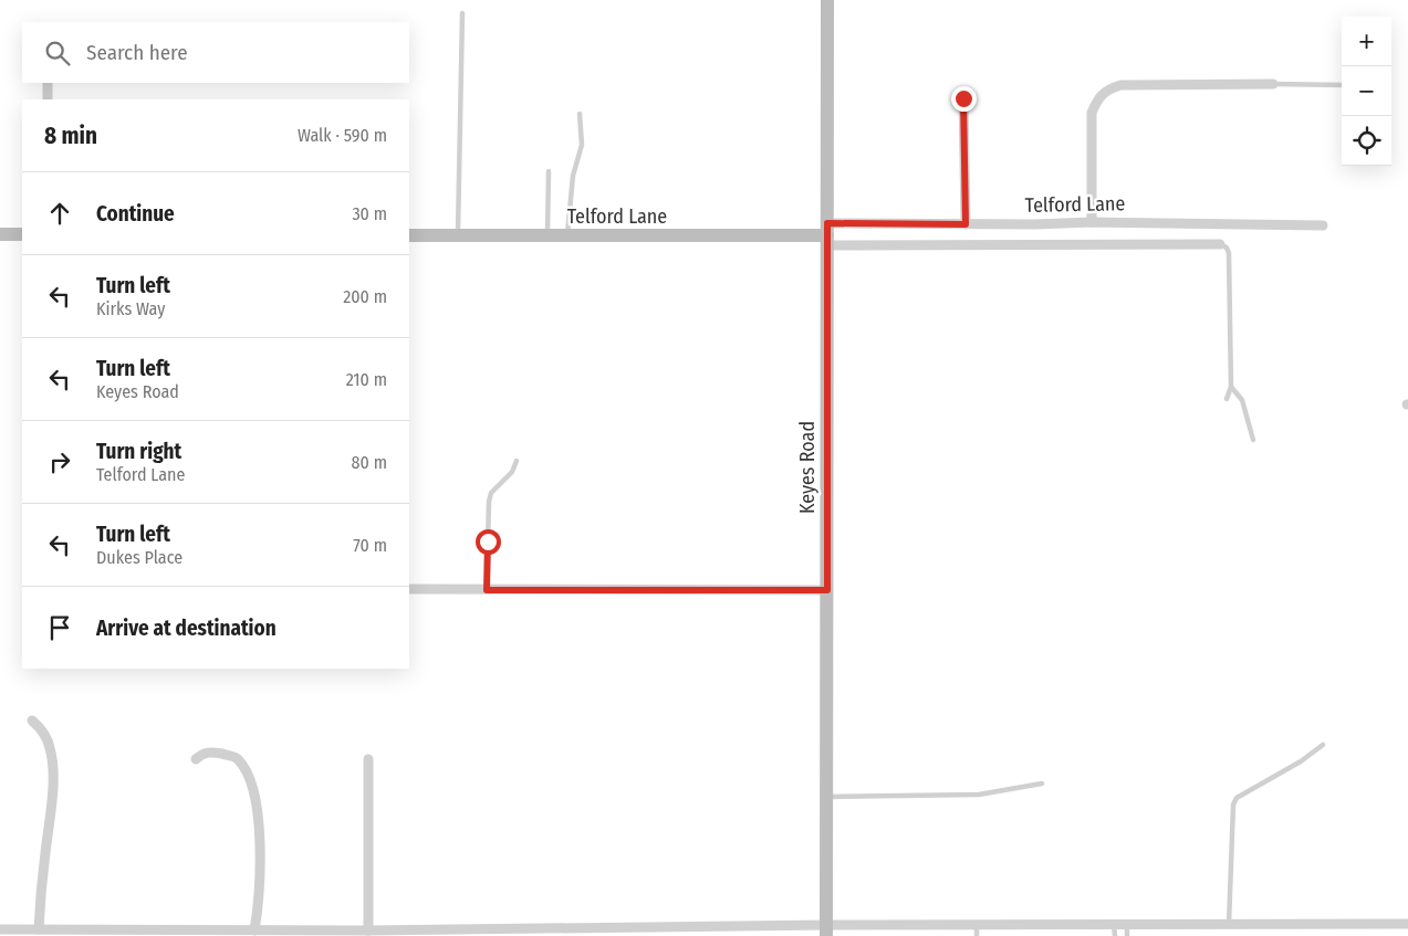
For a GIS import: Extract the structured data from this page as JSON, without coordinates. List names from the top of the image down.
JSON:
{
  "streets": {
    "street": ["Telford Lane", "Keyes Road"]
  },
  "crossings": [
    ["Telford Lane", "Keyes Road"]
  ],
  "page": {
    "map_buttons": ["+", "−"],
    "search": "Search here",
    "heading": ["8 min", "Walk · 590 m"],
    "list": [
      ["Continue", "30 m"],
      ["Turn left", "Kirks Way", "200 m"],
      ["Turn left", "Keyes Road", "210 m"],
      ["Turn right", "Telford Lane", "80 m"],
      ["Turn left", "Dukes Place", "70 m"],
      "Arrive at destination"
    ]
  }
}
